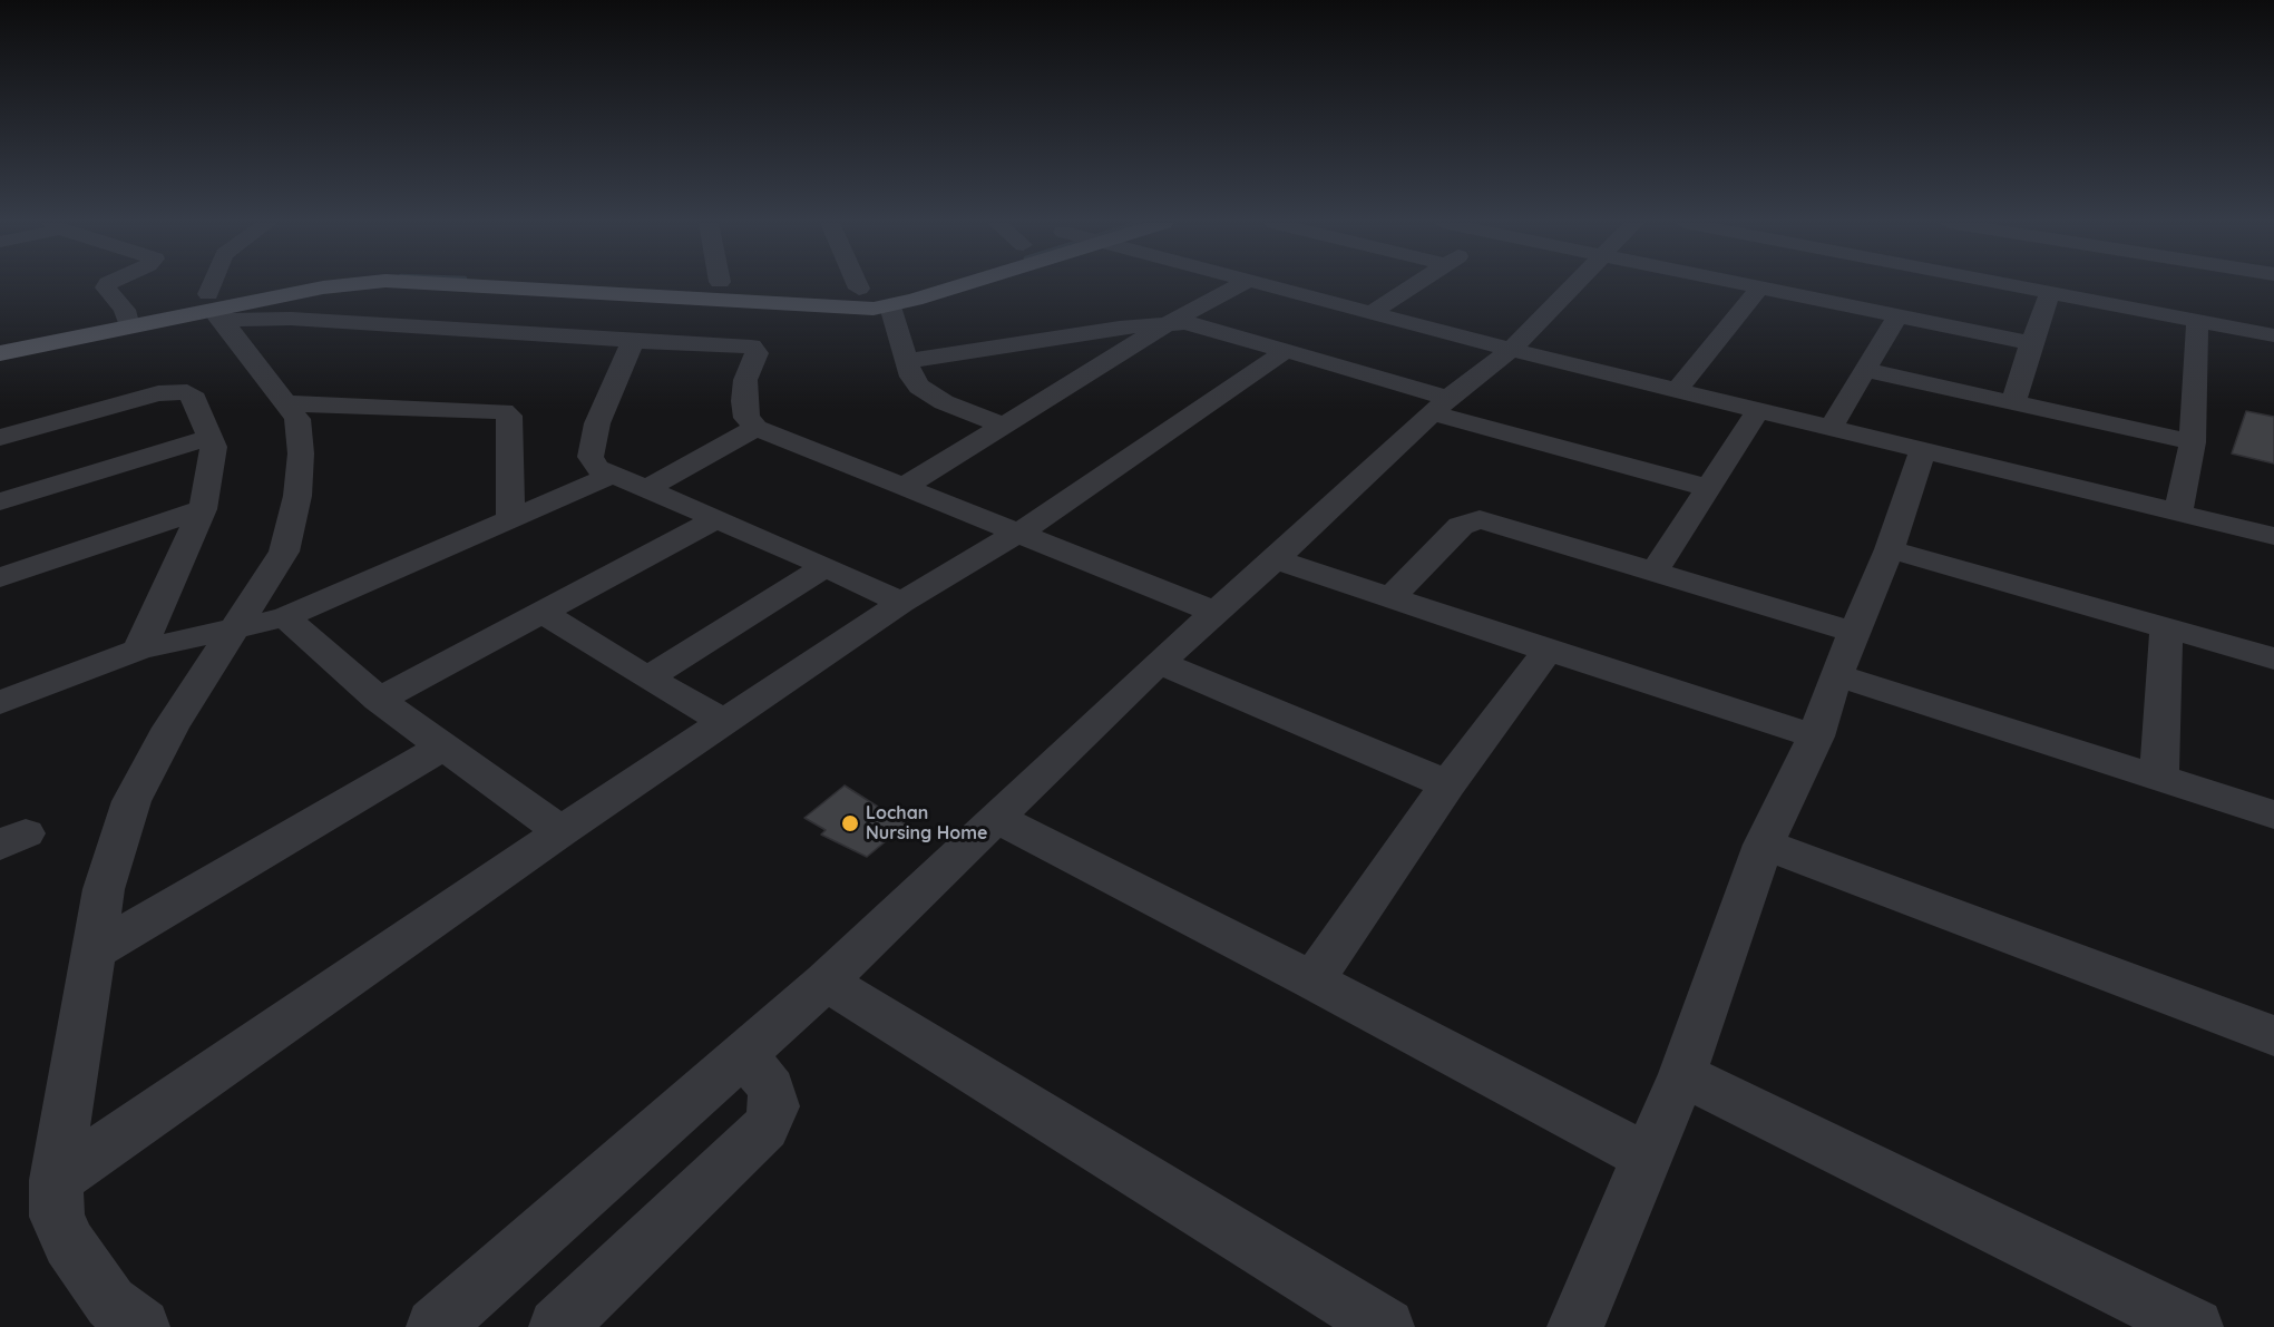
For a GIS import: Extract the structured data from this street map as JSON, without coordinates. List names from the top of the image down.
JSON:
{
  "places": ["Lochan Nursing Home"]
}
